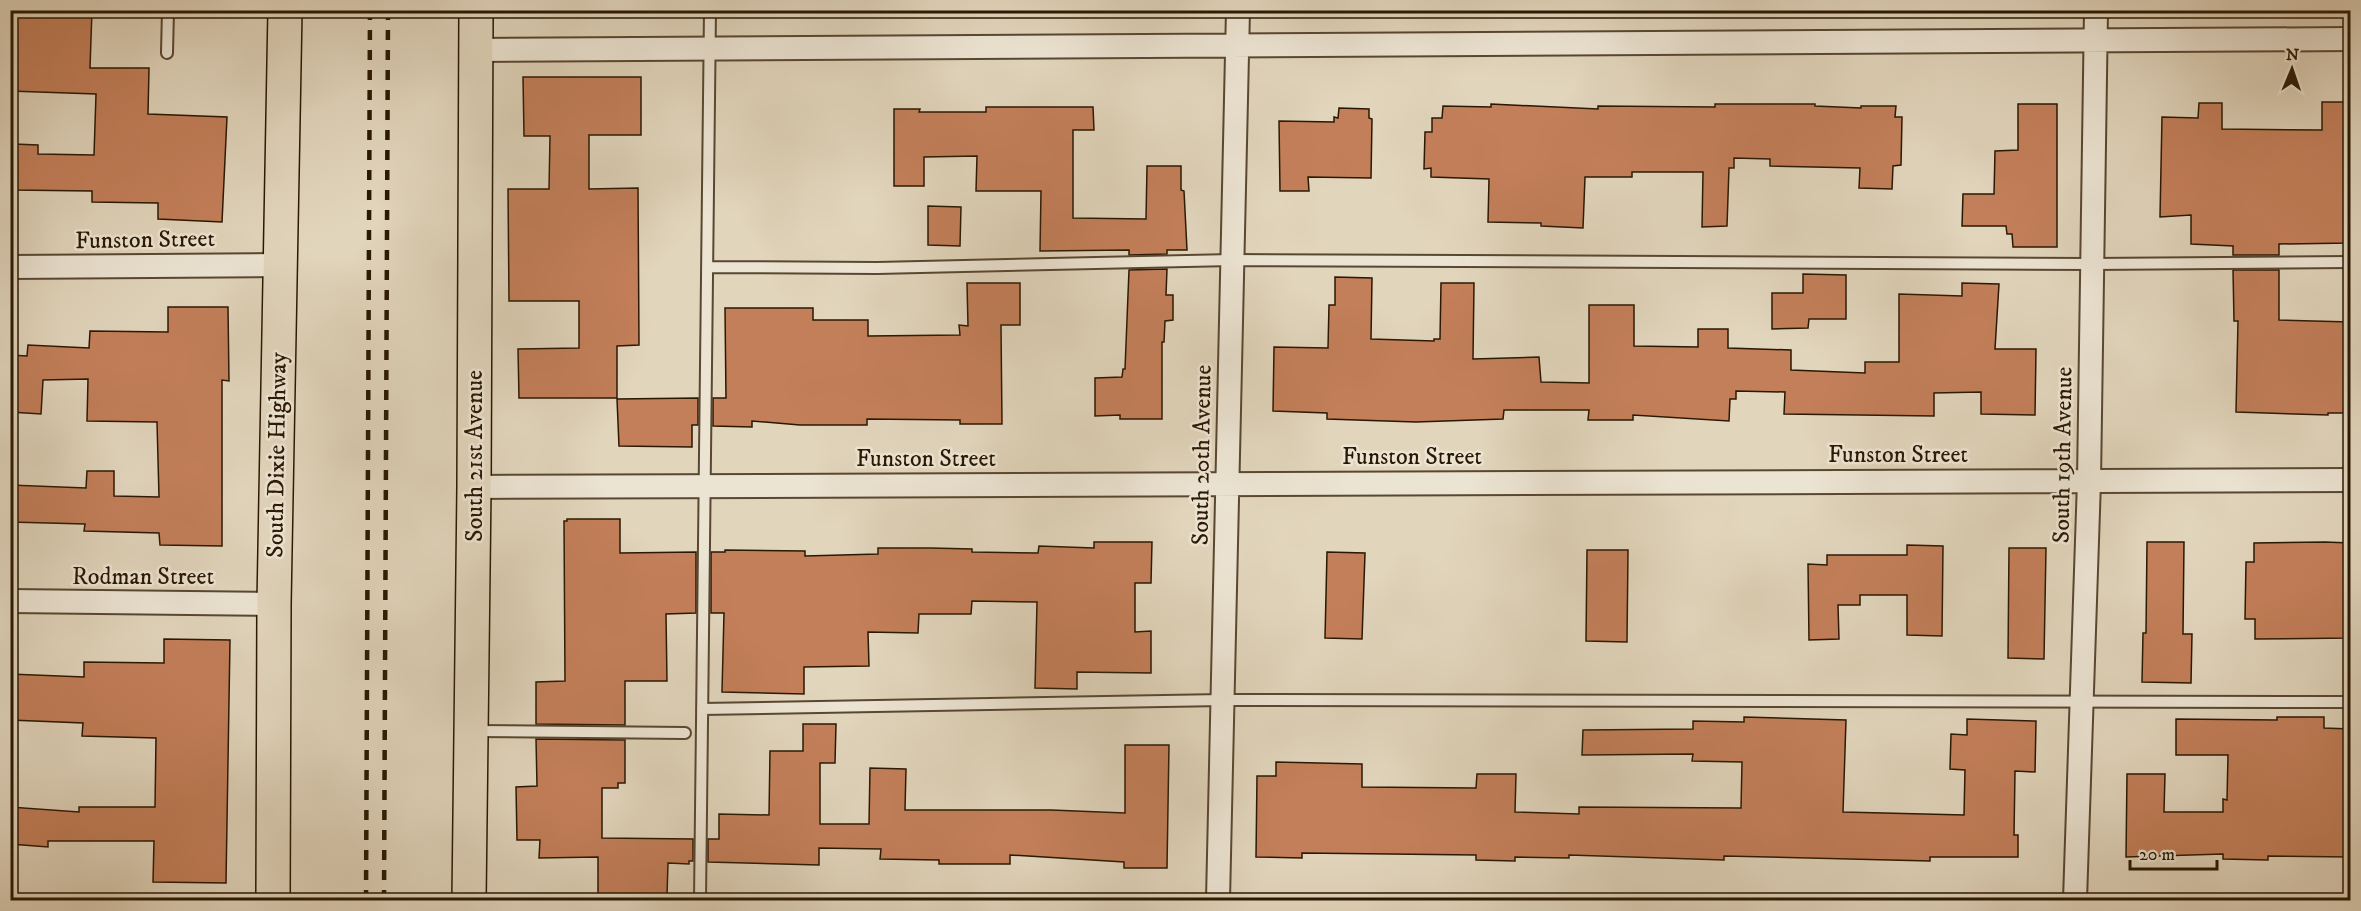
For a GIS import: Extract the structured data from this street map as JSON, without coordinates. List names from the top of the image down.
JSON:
{
  "streets": {
    "main road": ["South Dixie Highway", "South 21st Avenue"],
    "street": [
      "Funston Street",
      "South 20th Avenue",
      "South 19th Avenue",
      "Rodman Street"
    ]
  },
  "crossings": [
    ["Funston Street", "South Dixie Highway"],
    ["Funston Street", "South 20th Avenue"],
    ["Funston Street", "South 19th Avenue"],
    ["Funston Street", "South 21st Avenue"],
    ["South Dixie Highway", "Rodman Street"]
  ],
  "scale_bar": "20 m",
  "north": "top"
}
